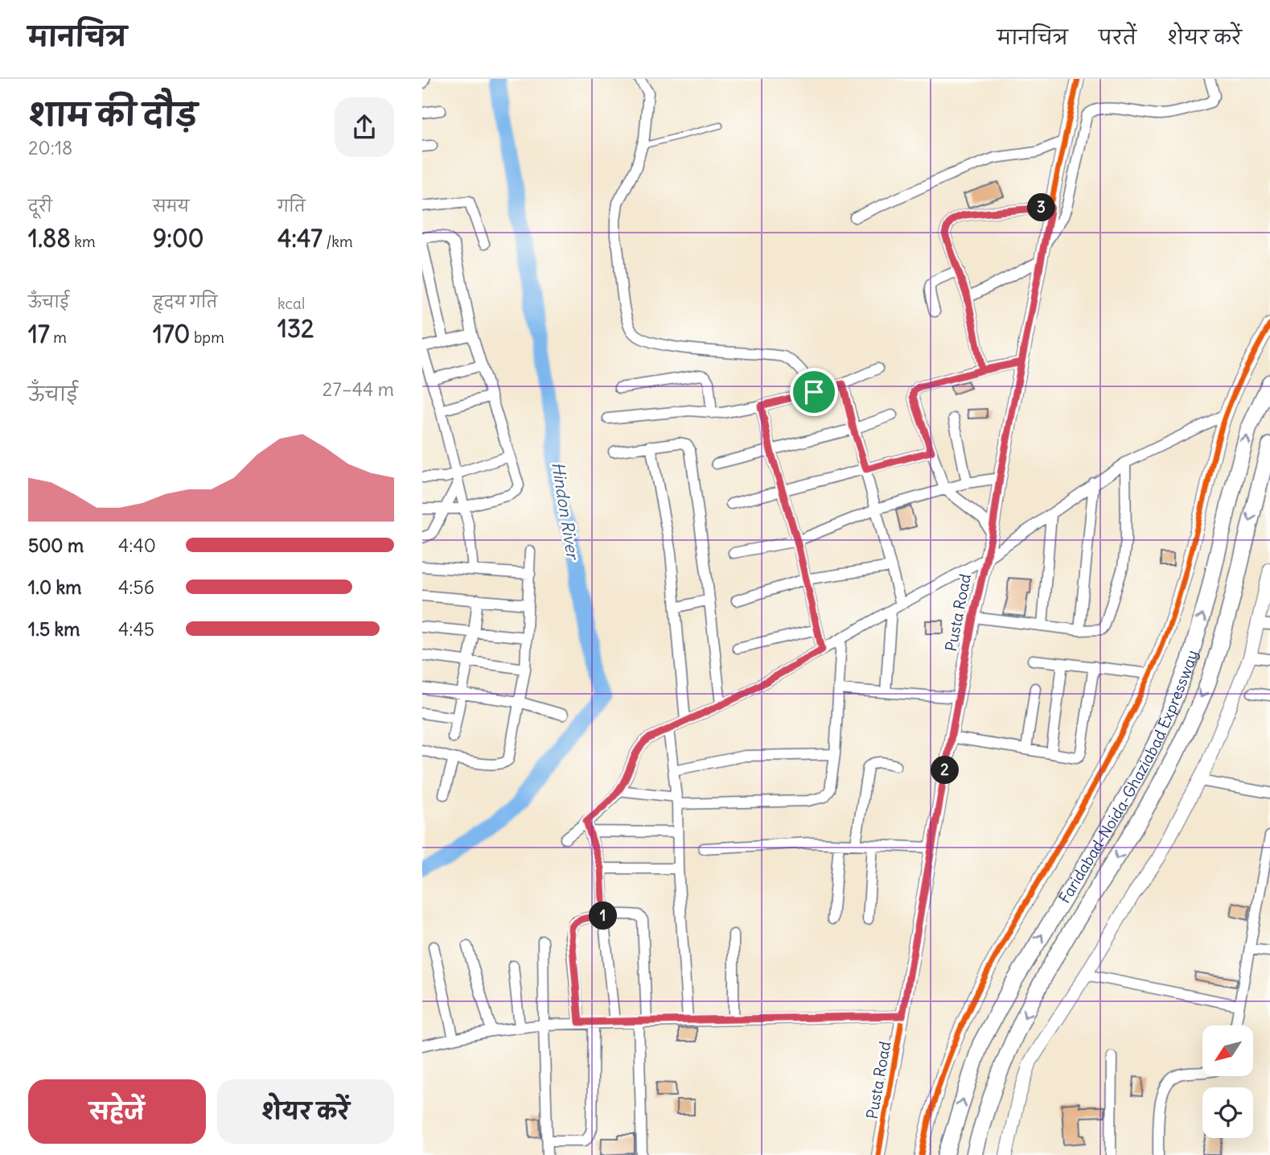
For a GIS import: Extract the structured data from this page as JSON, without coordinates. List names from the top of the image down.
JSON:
{
  "streets": {
    "main road": ["Faridabad-Noida-Ghaziabad Expressway"],
    "street": ["Pusta Road"]
  },
  "water": ["Hindon River"],
  "north": "bottom left",
  "page": {
    "header": "मानचित्र",
    "nav": ["मानचित्र", "परतें", "शेयर करें"],
    "heading": ["शाम की दौड़", "20:18"],
    "stats": [
      ["दूरी", "1.88 km"],
      ["समय", "9:00"],
      ["गति", "4:47 /km"],
      ["ऊँचाई", "17 m"],
      ["हृदय गति", "170 bpm"],
      ["kcal", "132"]
    ],
    "pins": ["3", "2", "1"],
    "chart": ["ऊँचाई", "27–44 m"],
    "list": [
      {
        "name": "500 m",
        "note": "4:40"
      },
      {
        "name": "1.0 km",
        "note": "4:56"
      },
      {
        "name": "1.5 km",
        "note": "4:45"
      }
    ],
    "buttons": ["सहेजें", "शेयर करें"]
  }
}
